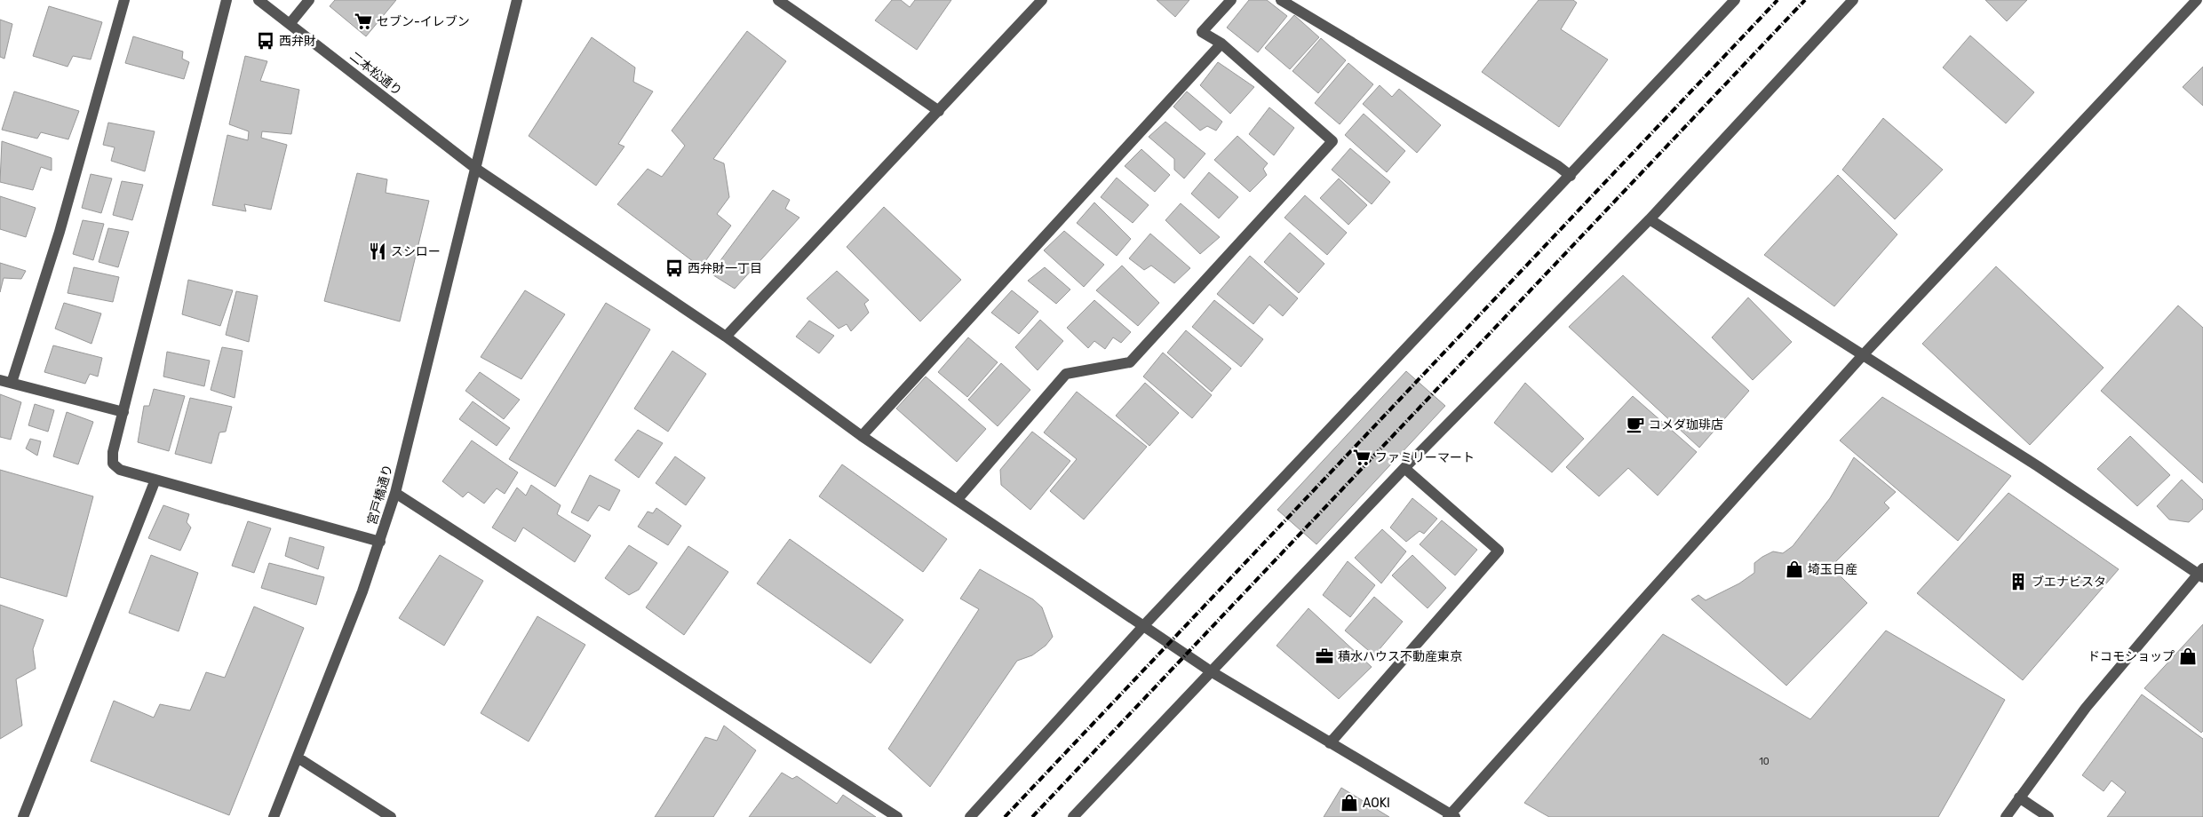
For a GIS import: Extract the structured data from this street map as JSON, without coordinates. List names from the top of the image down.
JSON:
{
  "streets": {
    "street": ["二本松通り", "宮戸橋通り"]
  },
  "crossings": [
    ["二本松通り", "宮戸橋通り"]
  ],
  "places": {
    "supermarket": ["セブン-イレブン", "ファミリーマート"],
    "bus stop": ["西弁財", "西弁財一丁目"],
    "restaurant": ["スシロー"],
    "cafe": ["コメダ珈琲店"],
    "shop": ["埼玉日産", "ドコモショップ", "AOKI"],
    "building": ["ブエナビスタ"],
    "office": ["積水ハウス不動産東京"]
  },
  "house_numbers": ["10"]
}
